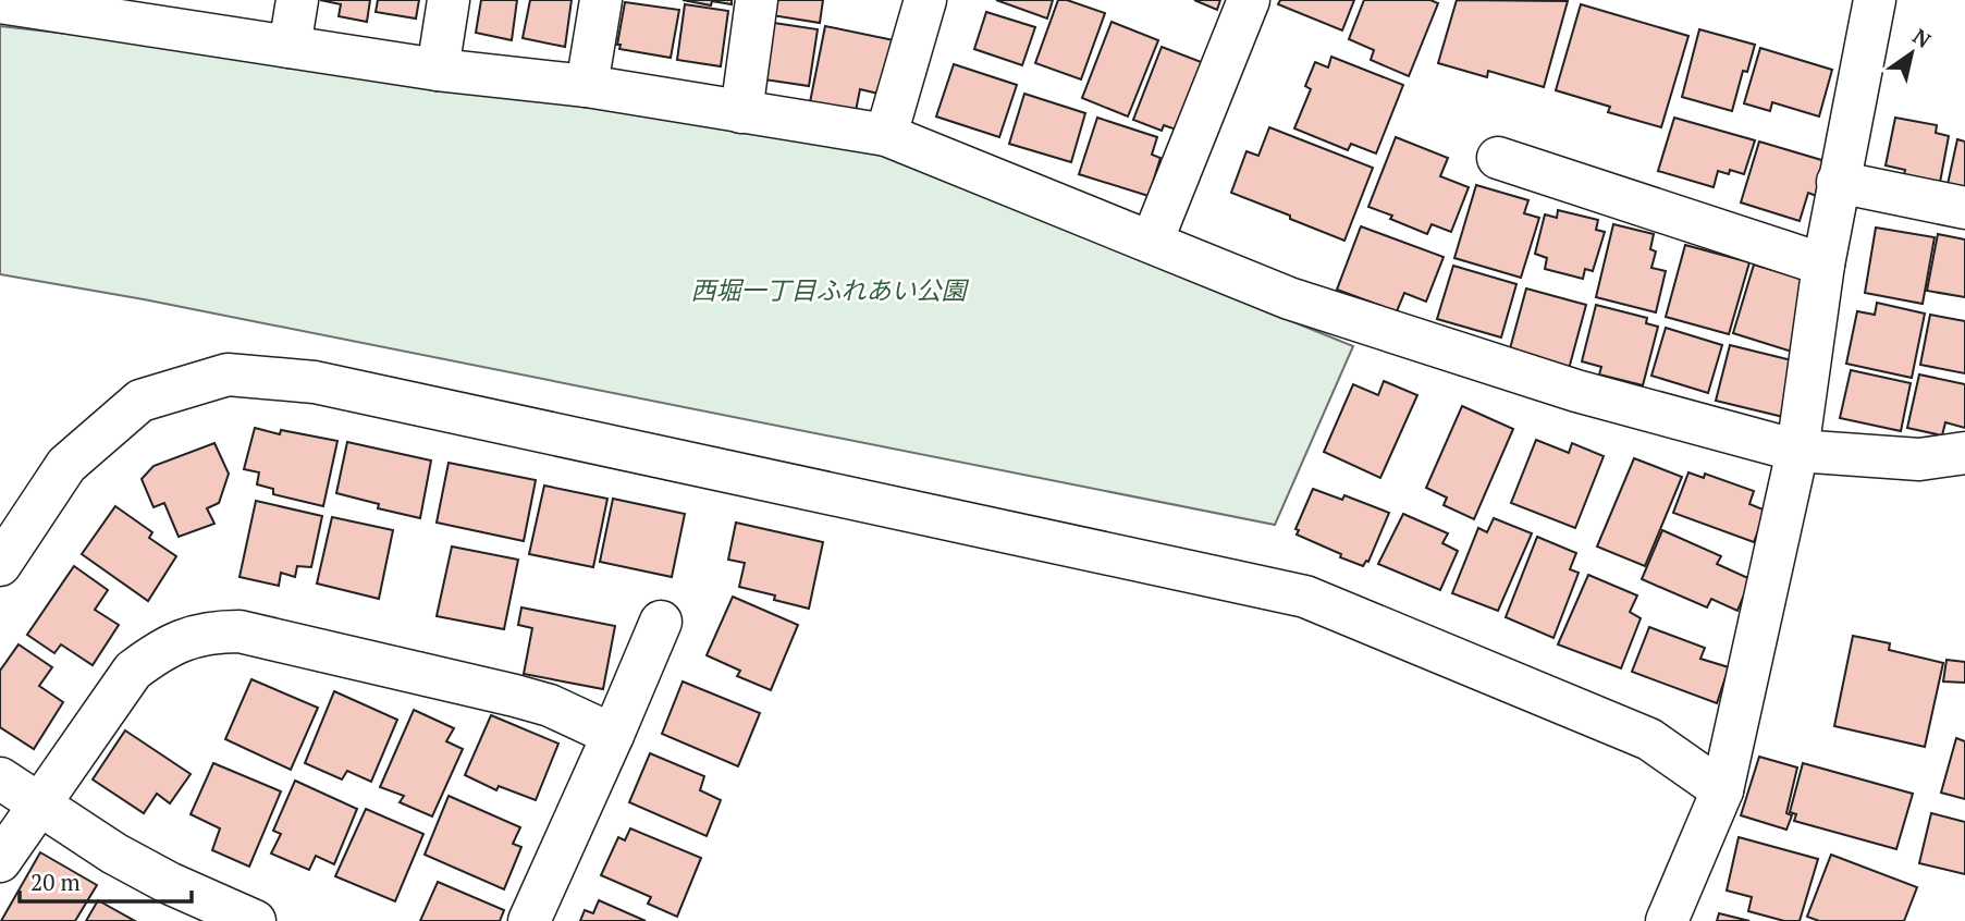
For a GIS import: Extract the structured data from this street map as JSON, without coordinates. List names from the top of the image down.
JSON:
{
  "parks": ["西堀一丁目ふれあい公園"],
  "scale_bar": "20 m",
  "north": "top right"
}
